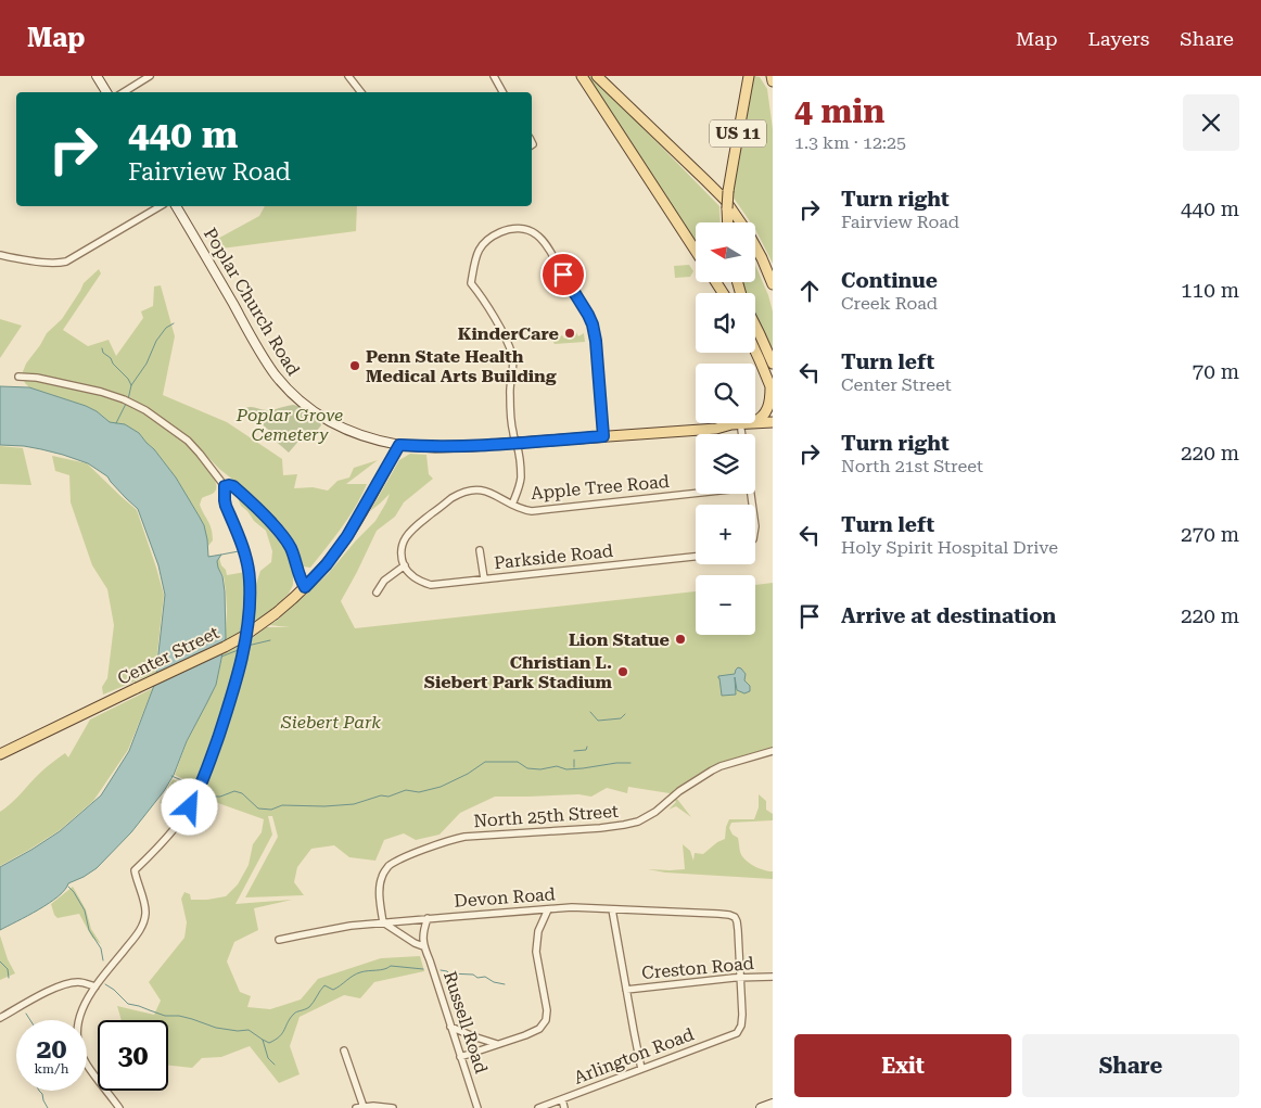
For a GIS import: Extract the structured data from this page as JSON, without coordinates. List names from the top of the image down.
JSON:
{
  "streets": {
    "main road": ["US 11", "Center Street"],
    "street": [
      "Poplar Church Road",
      "Apple Tree Road",
      "Parkside Road",
      "North 25th Street",
      "Devon Road",
      "Creston Road",
      "Russell Road",
      "Arlington Road"
    ]
  },
  "crossings": [
    ["Poplar Church Road", "Center Street"],
    ["Apple Tree Road", "Parkside Road"],
    ["North 25th Street", "Devon Road"],
    ["Devon Road", "Creston Road"],
    ["Devon Road", "Russell Road"],
    ["Devon Road", "Arlington Road"],
    ["Creston Road", "Arlington Road"]
  ],
  "parks": ["Poplar Grove Cemetery", "Siebert Park"],
  "places": [
    "KinderCare",
    "Penn State Health Medical Arts Building",
    "Lion Statue",
    "Christian L. Siebert Park Stadium"
  ],
  "north": "left",
  "page": {
    "header": "Map",
    "nav": ["Map", "Layers", "Share"],
    "heading": ["4 min", "1.3 km · 12:25"],
    "turn": ["440 m", "Fairview Road"],
    "list": [
      {
        "name": "Turn right",
        "note": "Fairview Road",
        "value": "440 m"
      },
      {
        "name": "Continue",
        "note": "Creek Road",
        "value": "110 m"
      },
      {
        "name": "Turn left",
        "note": "Center Street",
        "value": "70 m"
      },
      {
        "name": "Turn right",
        "note": "North 21st Street",
        "value": "220 m"
      },
      {
        "name": "Turn left",
        "note": "Holy Spirit Hospital Drive",
        "value": "270 m"
      },
      {
        "name": "Arrive at destination",
        "value": "220 m"
      }
    ],
    "map_buttons": ["+", "−"],
    "speed": "20 km/h",
    "limit": "30",
    "buttons": ["Exit", "Share"]
  }
}
